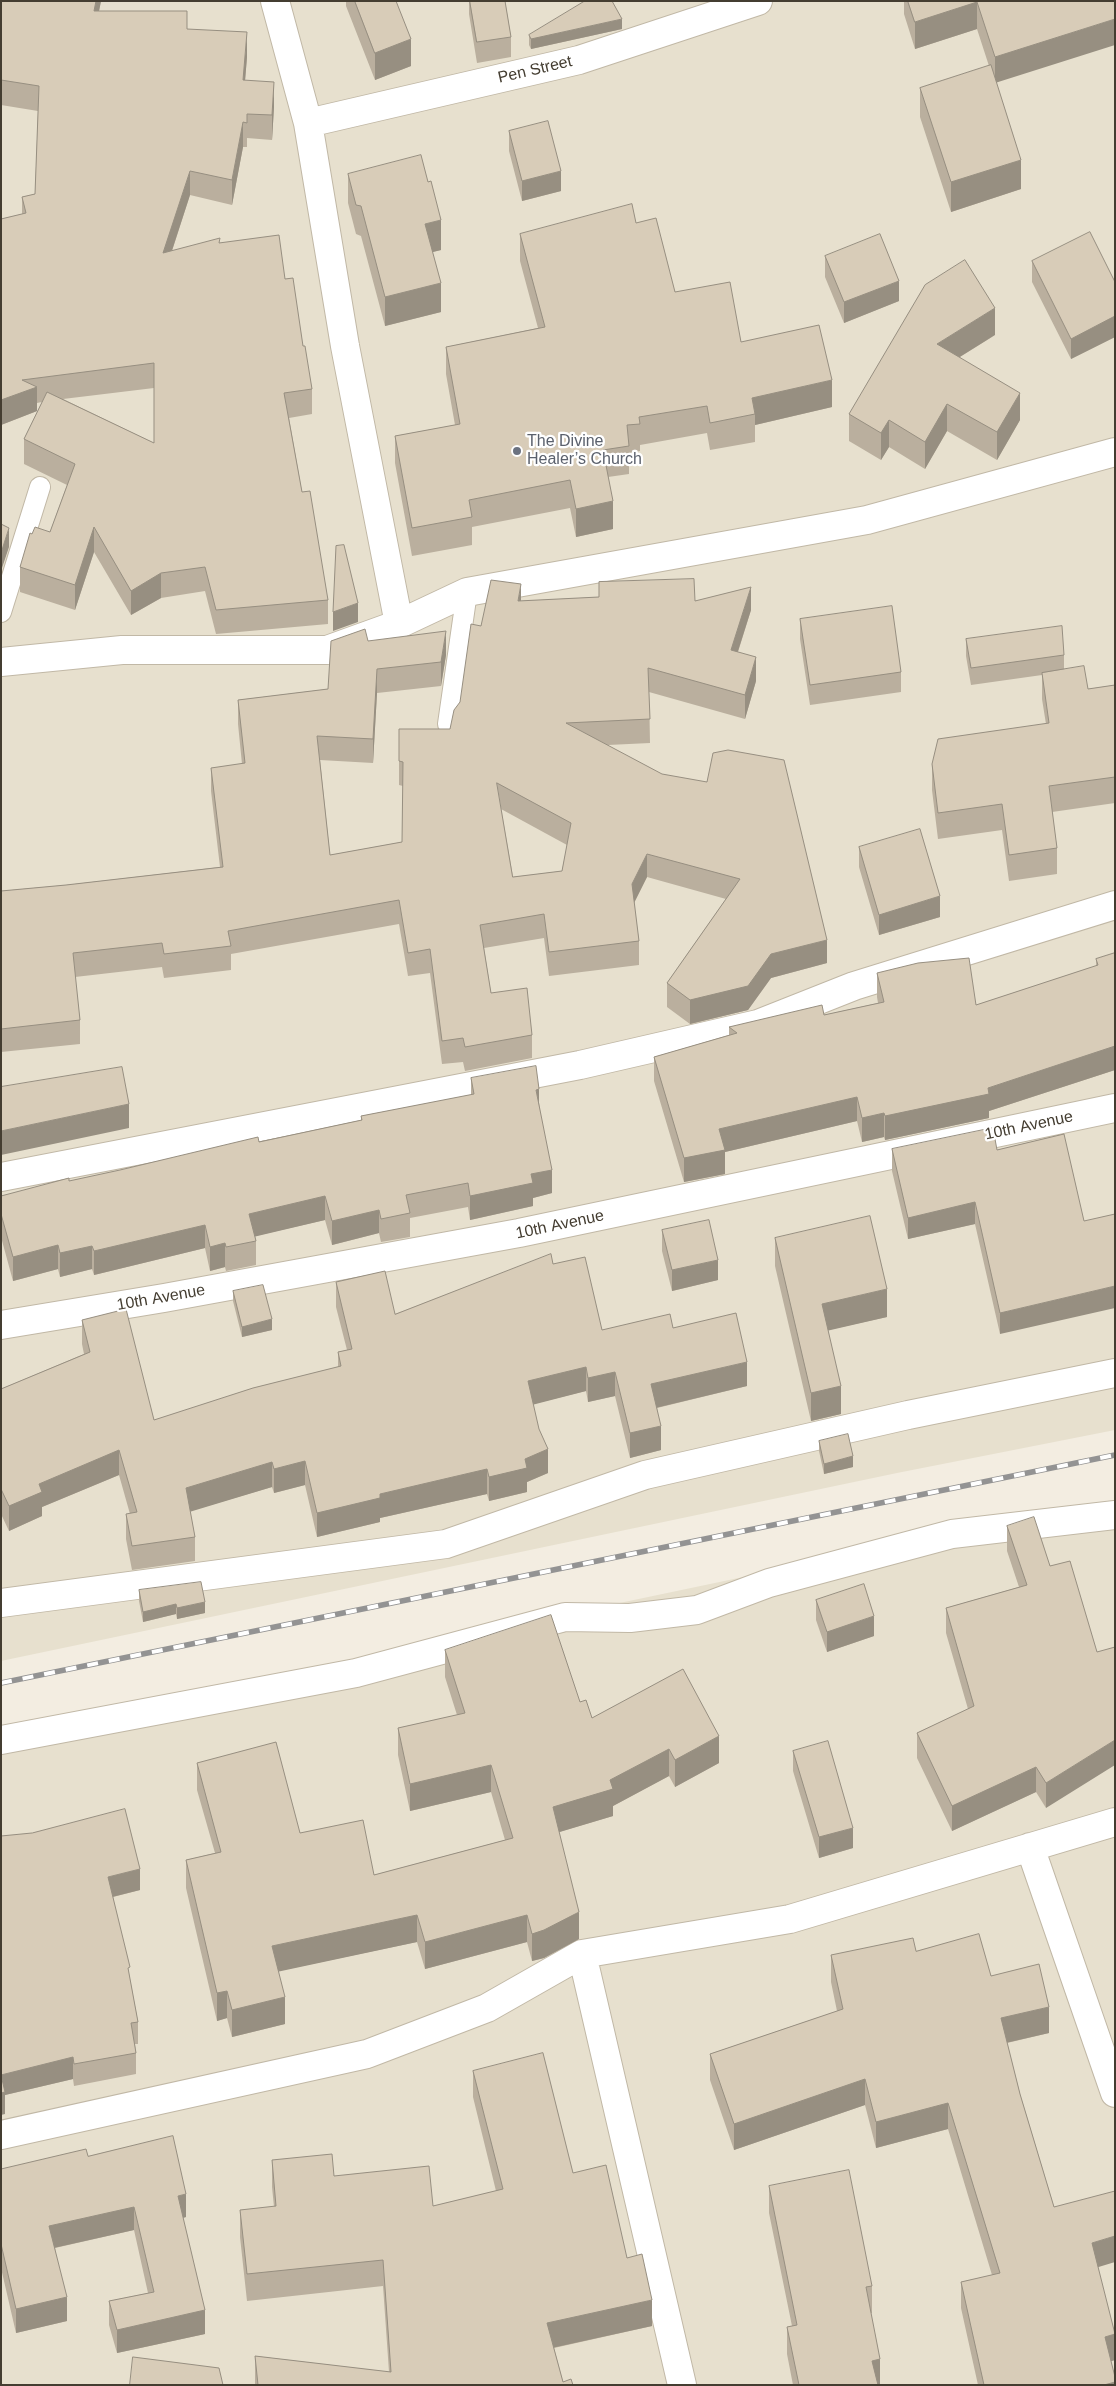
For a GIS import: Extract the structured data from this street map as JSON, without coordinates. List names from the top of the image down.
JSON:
{
  "streets": {
    "street": ["Pen Street", "10th Avenue"]
  },
  "places": ["The Divine Healer’s Church"]
}
